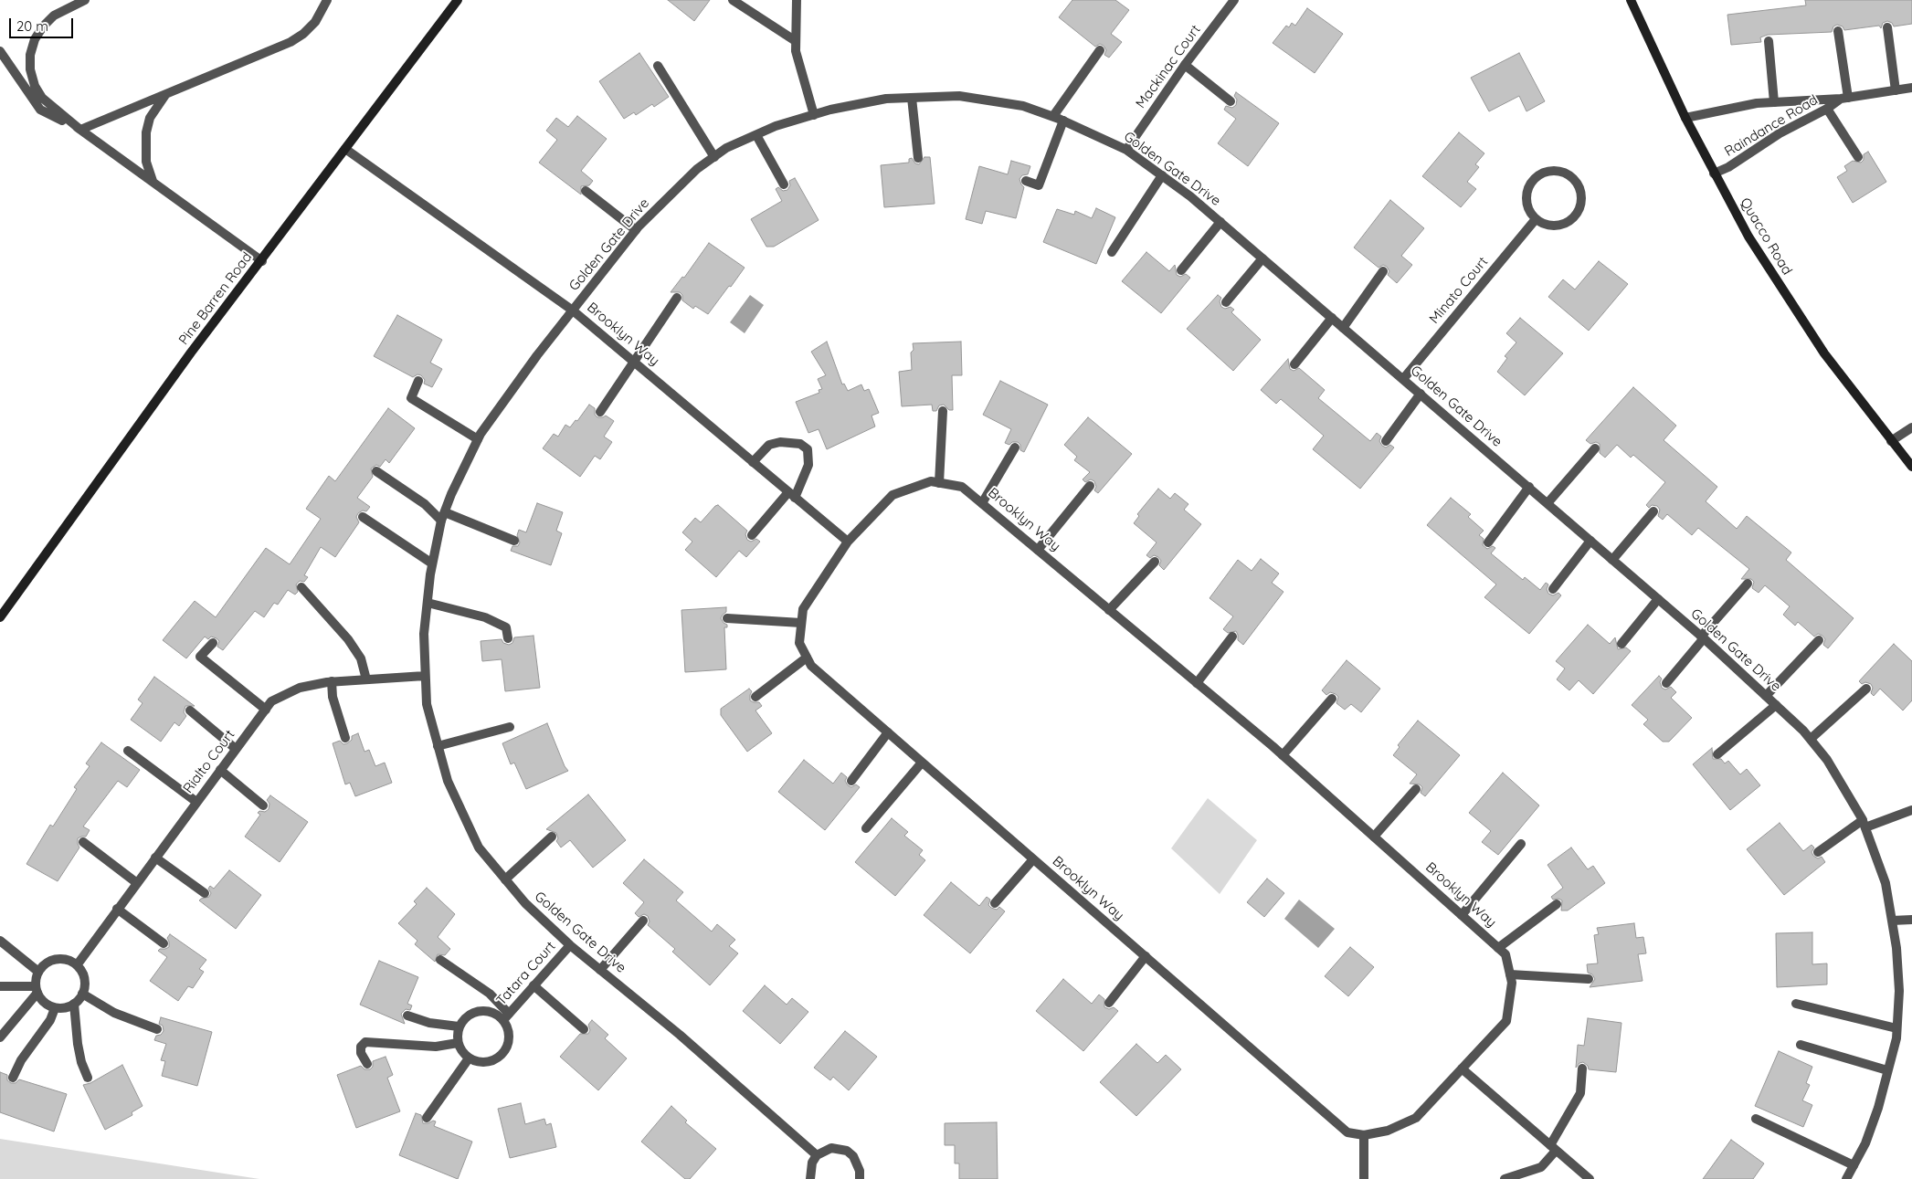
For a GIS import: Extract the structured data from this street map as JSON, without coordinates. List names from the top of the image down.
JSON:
{
  "streets": {
    "main road": ["Quacco Road", "Pine Barren Road"],
    "street": [
      "Mackinac Court",
      "Raindance Road",
      "Golden Gate Drive",
      "Minato Court",
      "Brooklyn Way",
      "Rialto Court",
      "Tatara Court"
    ]
  },
  "crossings": [
    ["Mackinac Court", "Golden Gate Drive"],
    ["Raindance Road", "Quacco Road"],
    ["Golden Gate Drive", "Minato Court"],
    ["Golden Gate Drive", "Brooklyn Way"],
    ["Golden Gate Drive", "Rialto Court"],
    ["Golden Gate Drive", "Tatara Court"],
    ["Pine Barren Road", "Brooklyn Way"]
  ],
  "scale_bar": "20 m"
}
